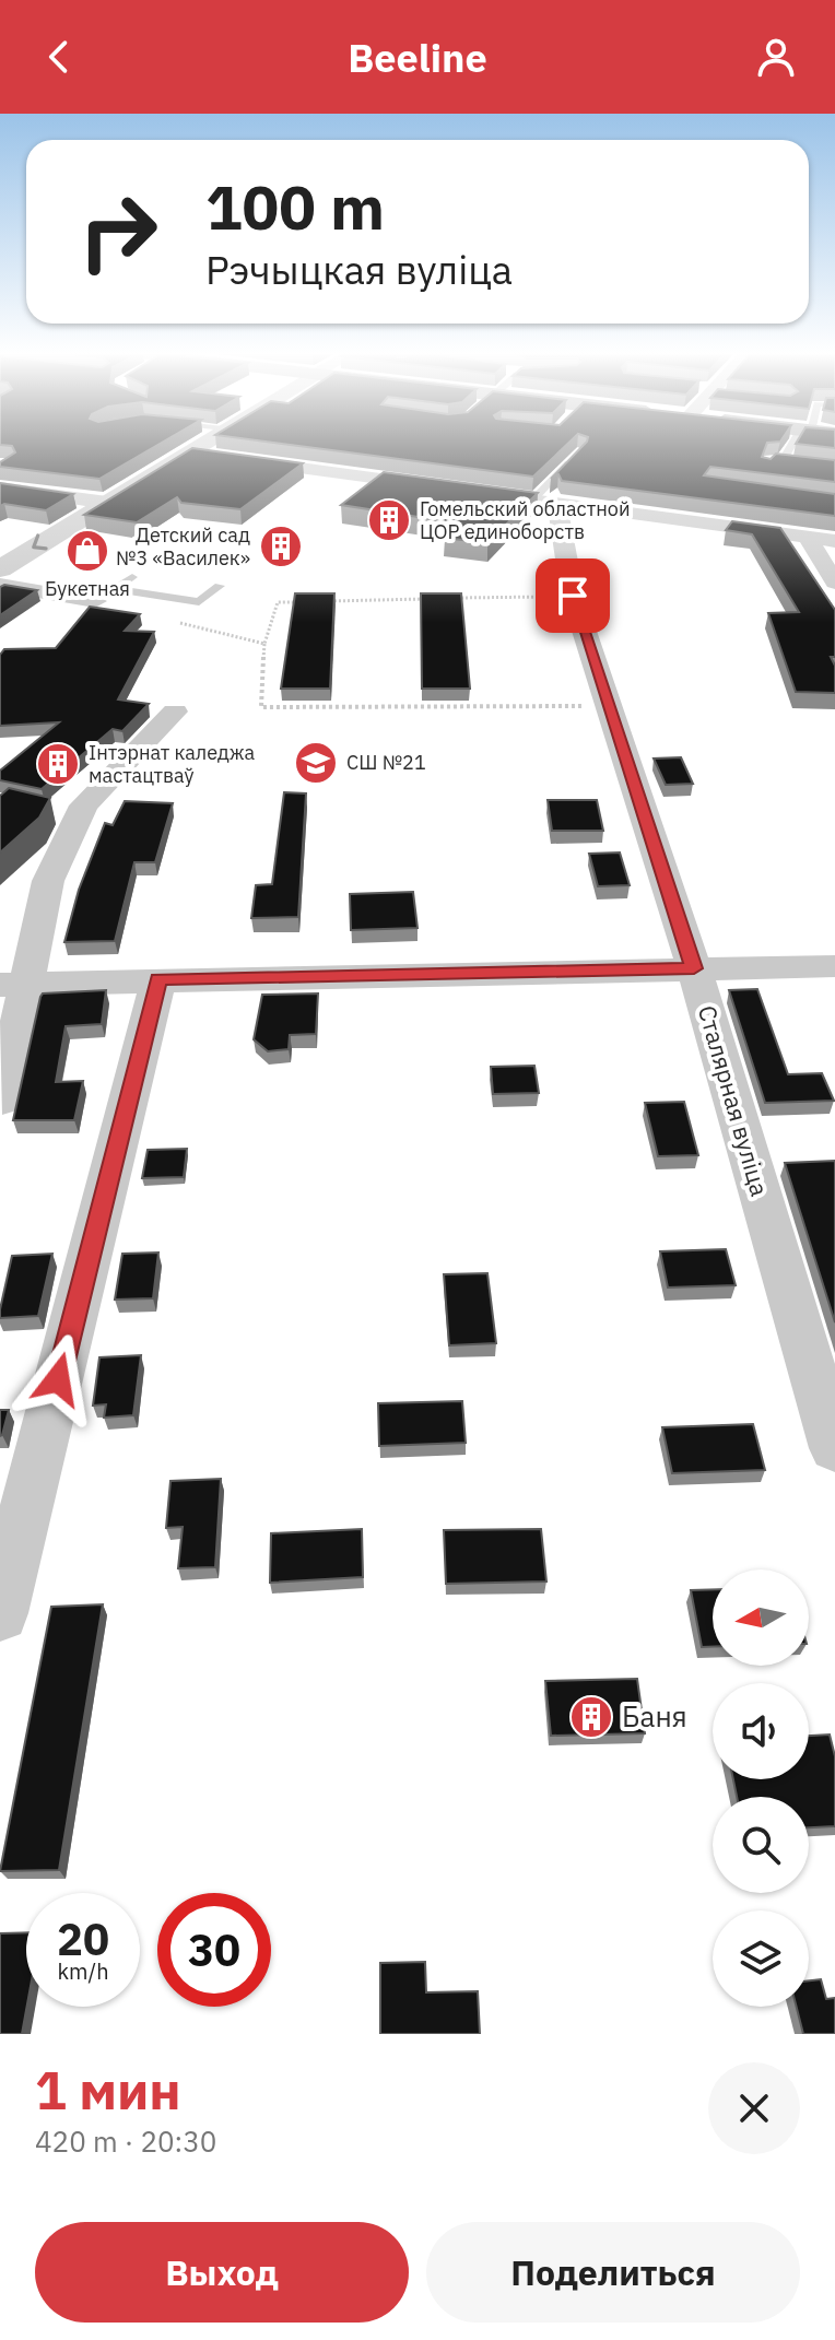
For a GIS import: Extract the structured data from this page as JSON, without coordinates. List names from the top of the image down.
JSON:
{
  "streets": {
    "street": ["Сталярная вуліца"]
  },
  "places": {
    "building": [
      "Гомельский областной ЦОР единоборств",
      "Детский сад №3 «Василек»",
      "Інтэрнат каледжа мастацтваў",
      "Баня"
    ],
    "shop": ["Букетная"],
    "school or university": ["СШ №21"]
  },
  "north": "left",
  "page": {
    "header": "Beeline",
    "turn": ["100 m", "Рэчыцкая вуліца"],
    "speed": "20 km/h",
    "limit": "30",
    "heading": ["1 мин", "420 m · 20:30"],
    "buttons": ["Выход", "Поделиться"]
  }
}
